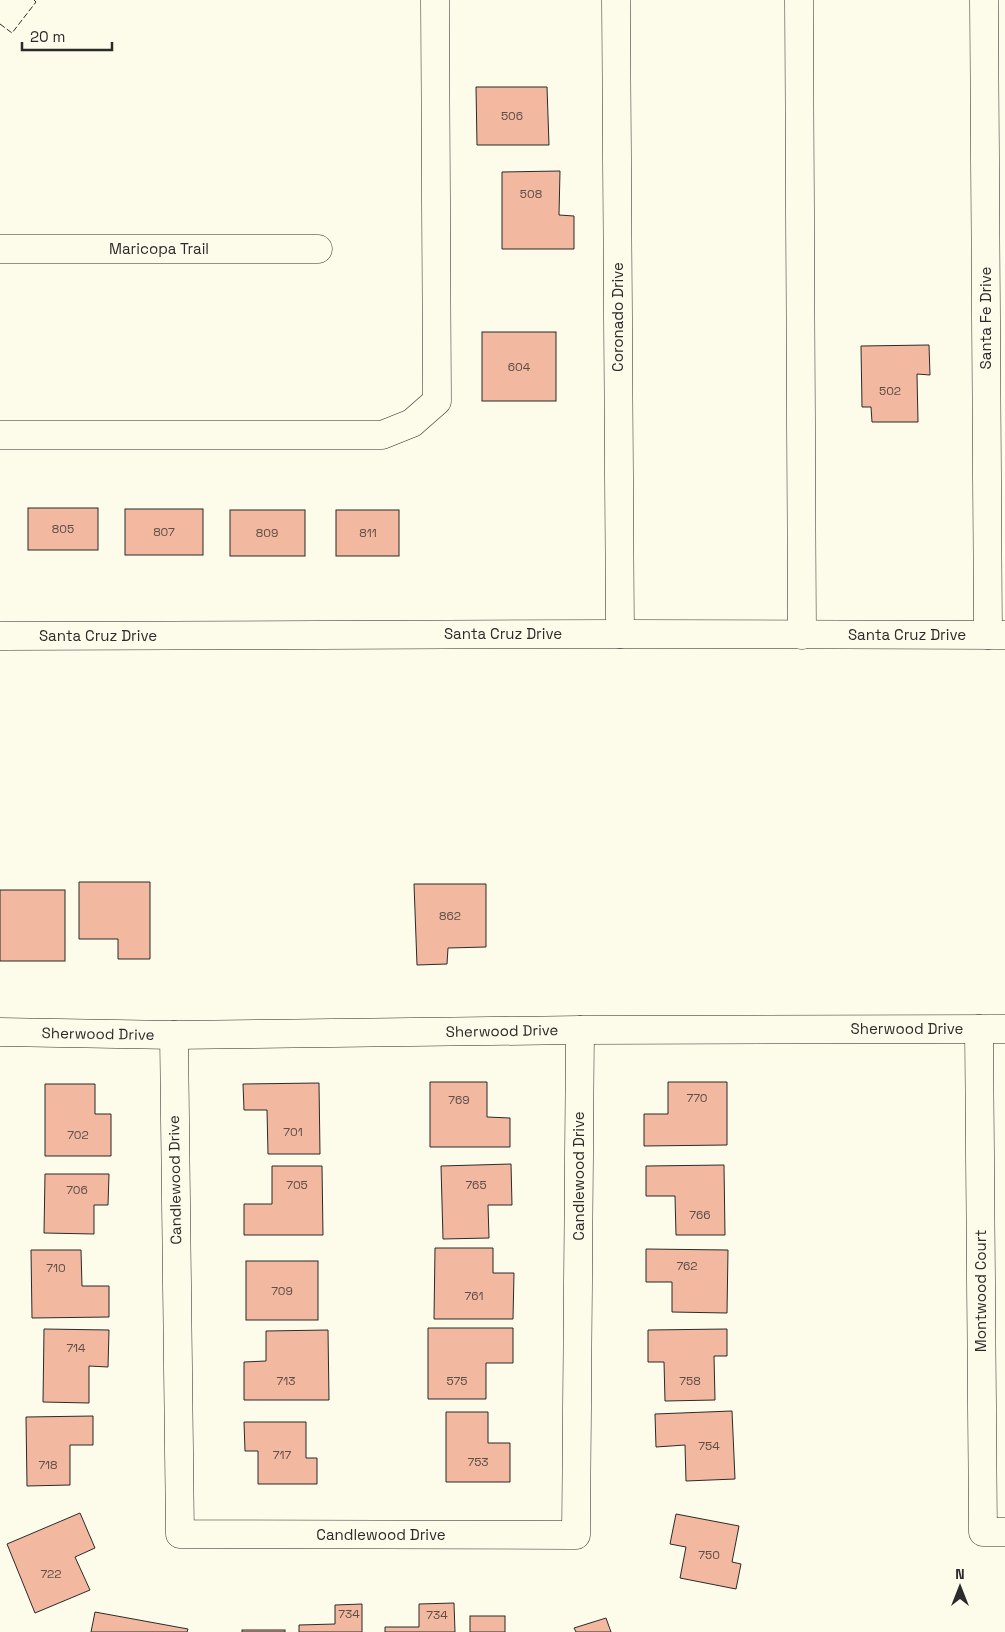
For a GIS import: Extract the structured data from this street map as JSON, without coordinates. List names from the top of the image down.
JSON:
{
  "streets": {
    "street": [
      "Maricopa Trail",
      "Coronado Drive",
      "Santa Fe Drive",
      "Santa Cruz Drive",
      "Sherwood Drive",
      "Candlewood Drive",
      "Montwood Court"
    ]
  },
  "crossings": [
    ["Coronado Drive", "Santa Cruz Drive"],
    ["Santa Fe Drive", "Santa Cruz Drive"],
    ["Sherwood Drive", "Candlewood Drive"],
    ["Sherwood Drive", "Montwood Court"]
  ],
  "house_numbers": [
    "506",
    "508",
    "604",
    "502",
    "805",
    "807",
    "809",
    "811",
    "862",
    "770",
    "769",
    "701",
    "702",
    "705",
    "765",
    "706",
    "766",
    "762",
    "710",
    "709",
    "761",
    "714",
    "713",
    "575",
    "758",
    "754",
    "717",
    "753",
    "718",
    "750",
    "722",
    "734",
    "734"
  ],
  "scale_bar": "20 m",
  "north": "top"
}
